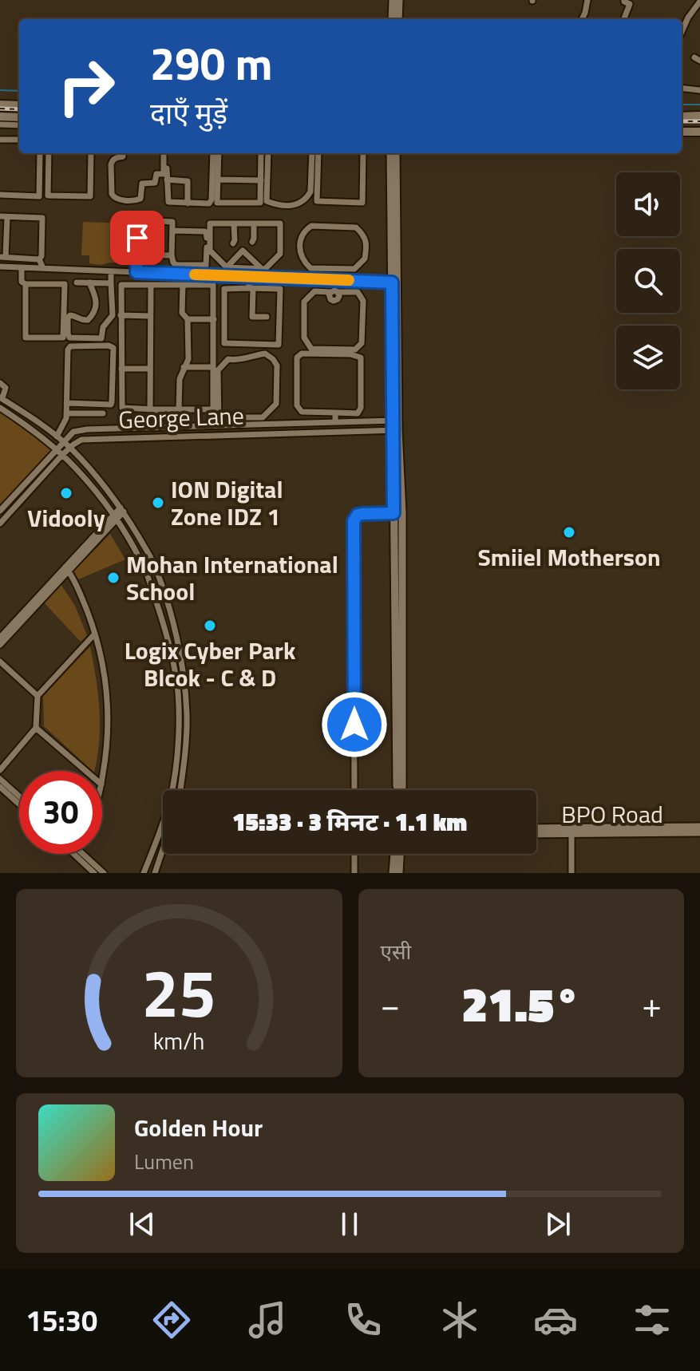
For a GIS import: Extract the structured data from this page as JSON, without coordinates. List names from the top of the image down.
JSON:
{
  "streets": {
    "street": ["George Lane", "BPO Road"]
  },
  "places": [
    "Vidooly",
    "ION Digital Zone IDZ 1",
    "Smiiel Motherson",
    "Mohan International School",
    "Logix Cyber Park Blcok - C & D"
  ],
  "page": {
    "turn": ["290 m", "दाएँ मुड़ें"],
    "limit": "30",
    "trip": "15:33 · 3 मिनट · 1.1 km",
    "tile": "एसी",
    "heat": ["−", "21.5°", "+"],
    "song": ["Golden Hour", "Lumen"],
    "tabs": "15:30",
    "gauge": ["25", "km/h"]
  }
}
